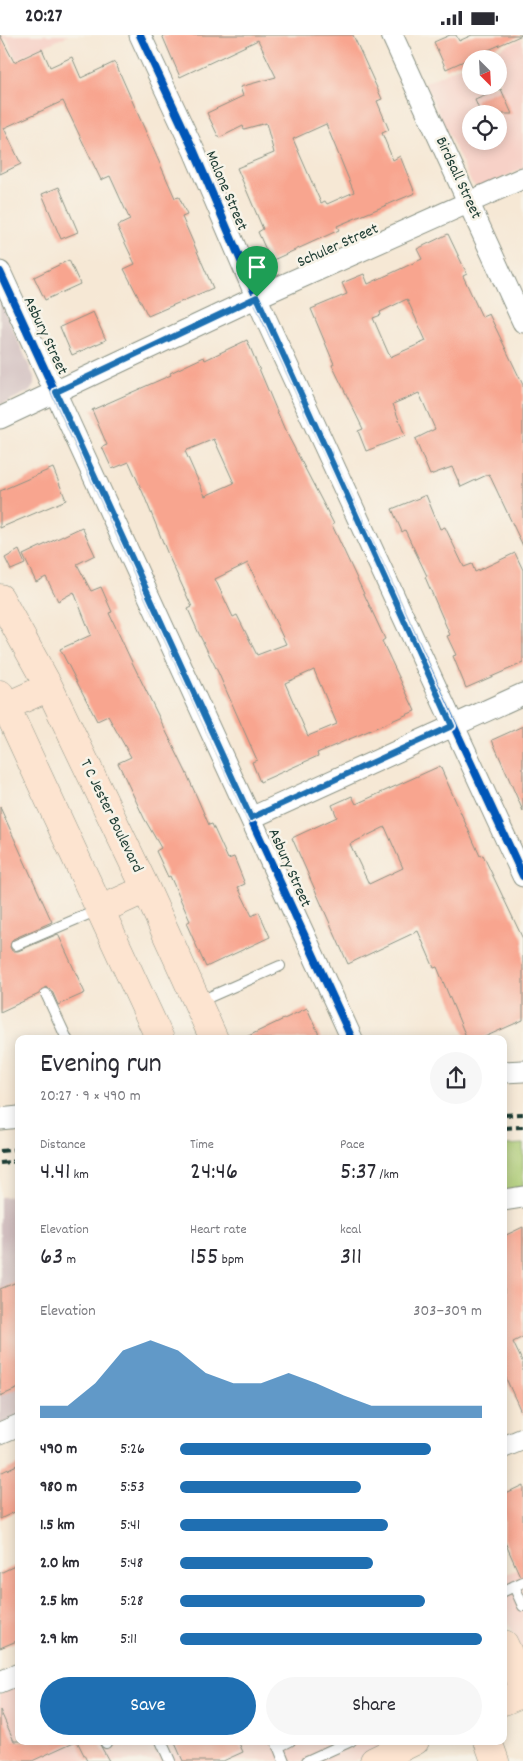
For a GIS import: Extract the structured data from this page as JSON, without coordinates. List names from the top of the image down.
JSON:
{
  "streets": {
    "main road": ["T C Jester Boulevard"],
    "street": [
      "Birdsall Street",
      "Malone Street",
      "Schuler Street",
      "Asbury Street"
    ]
  },
  "crossings": [
    ["Birdsall Street", "Schuler Street"],
    ["Malone Street", "Schuler Street"],
    ["Schuler Street", "Asbury Street"]
  ],
  "north": "bottom right",
  "page": {
    "status": "20:27",
    "heading": ["Evening run", "20:27 · 9 × 490 m"],
    "stats": [
      ["Distance", "4.41 km"],
      ["Time", "24:46"],
      ["Pace", "5:37 /km"],
      ["Elevation", "63 m"],
      ["Heart rate", "155 bpm"],
      ["kcal", "311"]
    ],
    "chart": ["Elevation", "303–309 m"],
    "list": [
      {
        "name": "490 m",
        "note": "5:26"
      },
      {
        "name": "980 m",
        "note": "5:53"
      },
      {
        "name": "1.5 km",
        "note": "5:41"
      },
      {
        "name": "2.0 km",
        "note": "5:48"
      },
      {
        "name": "2.5 km",
        "note": "5:28"
      },
      {
        "name": "2.9 km",
        "note": "5:11"
      }
    ],
    "buttons": ["Save", "Share"]
  }
}
